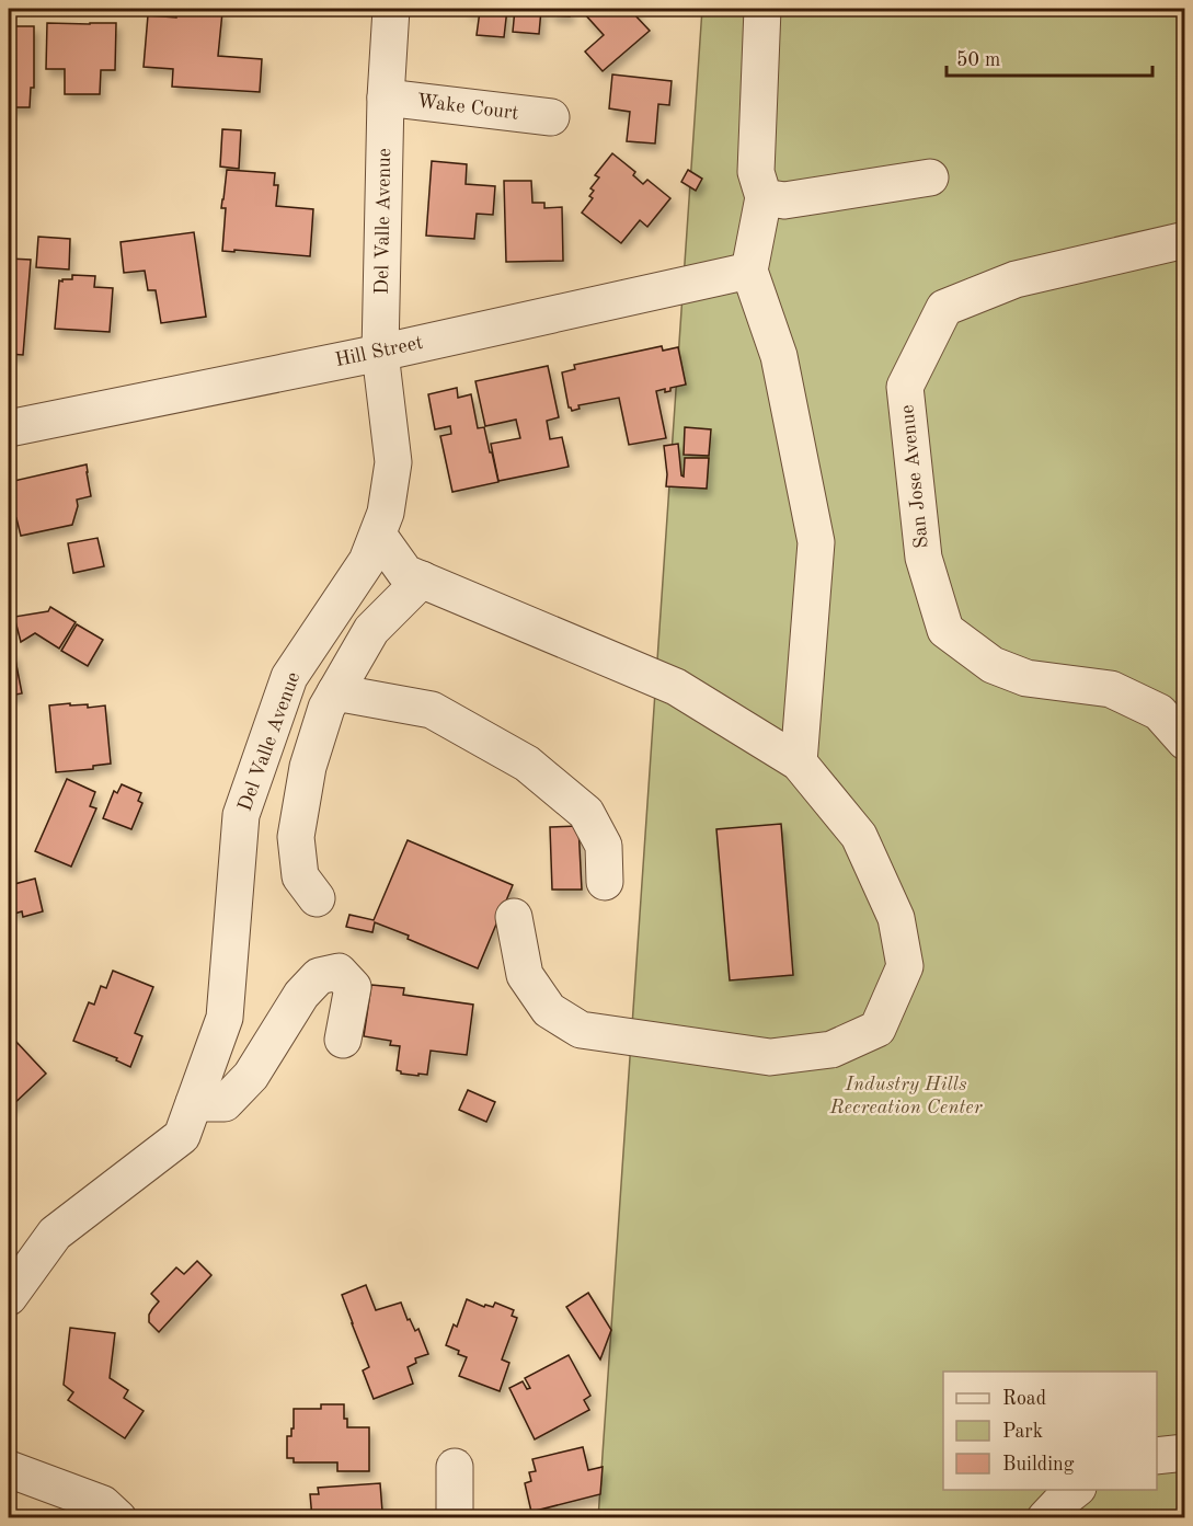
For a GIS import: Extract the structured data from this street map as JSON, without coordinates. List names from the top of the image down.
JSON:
{
  "streets": {
    "street": [
      "Wake Court",
      "Del Valle Avenue",
      "Hill Street",
      "San Jose Avenue"
    ]
  },
  "crossings": [
    ["Wake Court", "Del Valle Avenue"],
    ["Del Valle Avenue", "Hill Street"]
  ],
  "parks": ["Industry Hills Recreation Center"],
  "legend": ["Road", "Park", "Building"],
  "scale_bar": "50 m"
}
